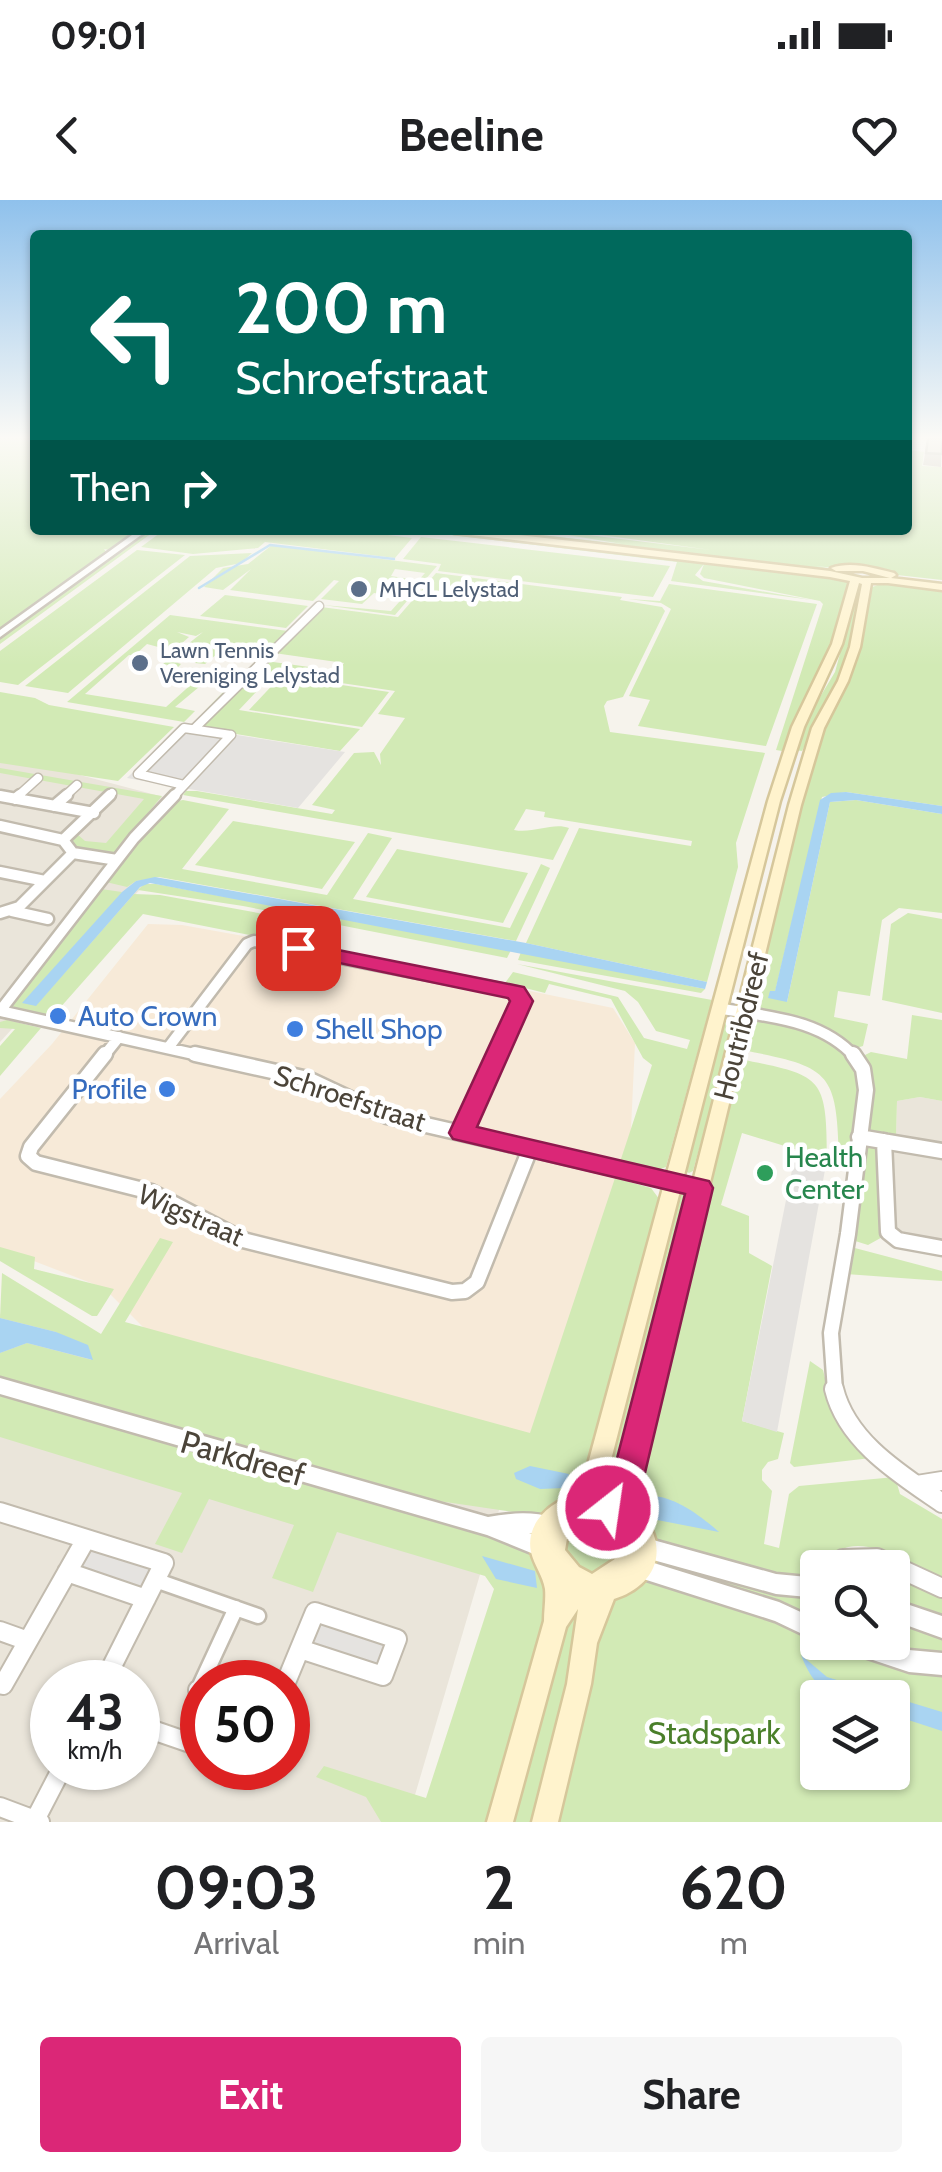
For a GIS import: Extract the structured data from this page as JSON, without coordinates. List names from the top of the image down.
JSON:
{
  "streets": {
    "main road": ["Houtribdreef"],
    "street": ["Schroefstraat", "Wigstraat", "Parkdreef"]
  },
  "crossings": [
    ["Houtribdreef", "Schroefstraat"],
    ["Houtribdreef", "Parkdreef"],
    ["Schroefstraat", "Wigstraat"]
  ],
  "parks": ["Stadspark"],
  "places": [
    "MHCL Lelystad",
    "Lawn Tennis Vereniging Lelystad",
    "Auto Crown",
    "Shell Shop",
    "Profile",
    "Health Center"
  ],
  "page": {
    "status": "09:01",
    "header": "Beeline",
    "turn": ["200 m", "Schroefstraat"],
    "then": "Then",
    "speed": "43 km/h",
    "limit": "50",
    "eta": [
      "09:03",
      "Arrival",
      "2",
      "min",
      "620",
      "m"
    ],
    "buttons": ["Exit", "Share"]
  }
}
